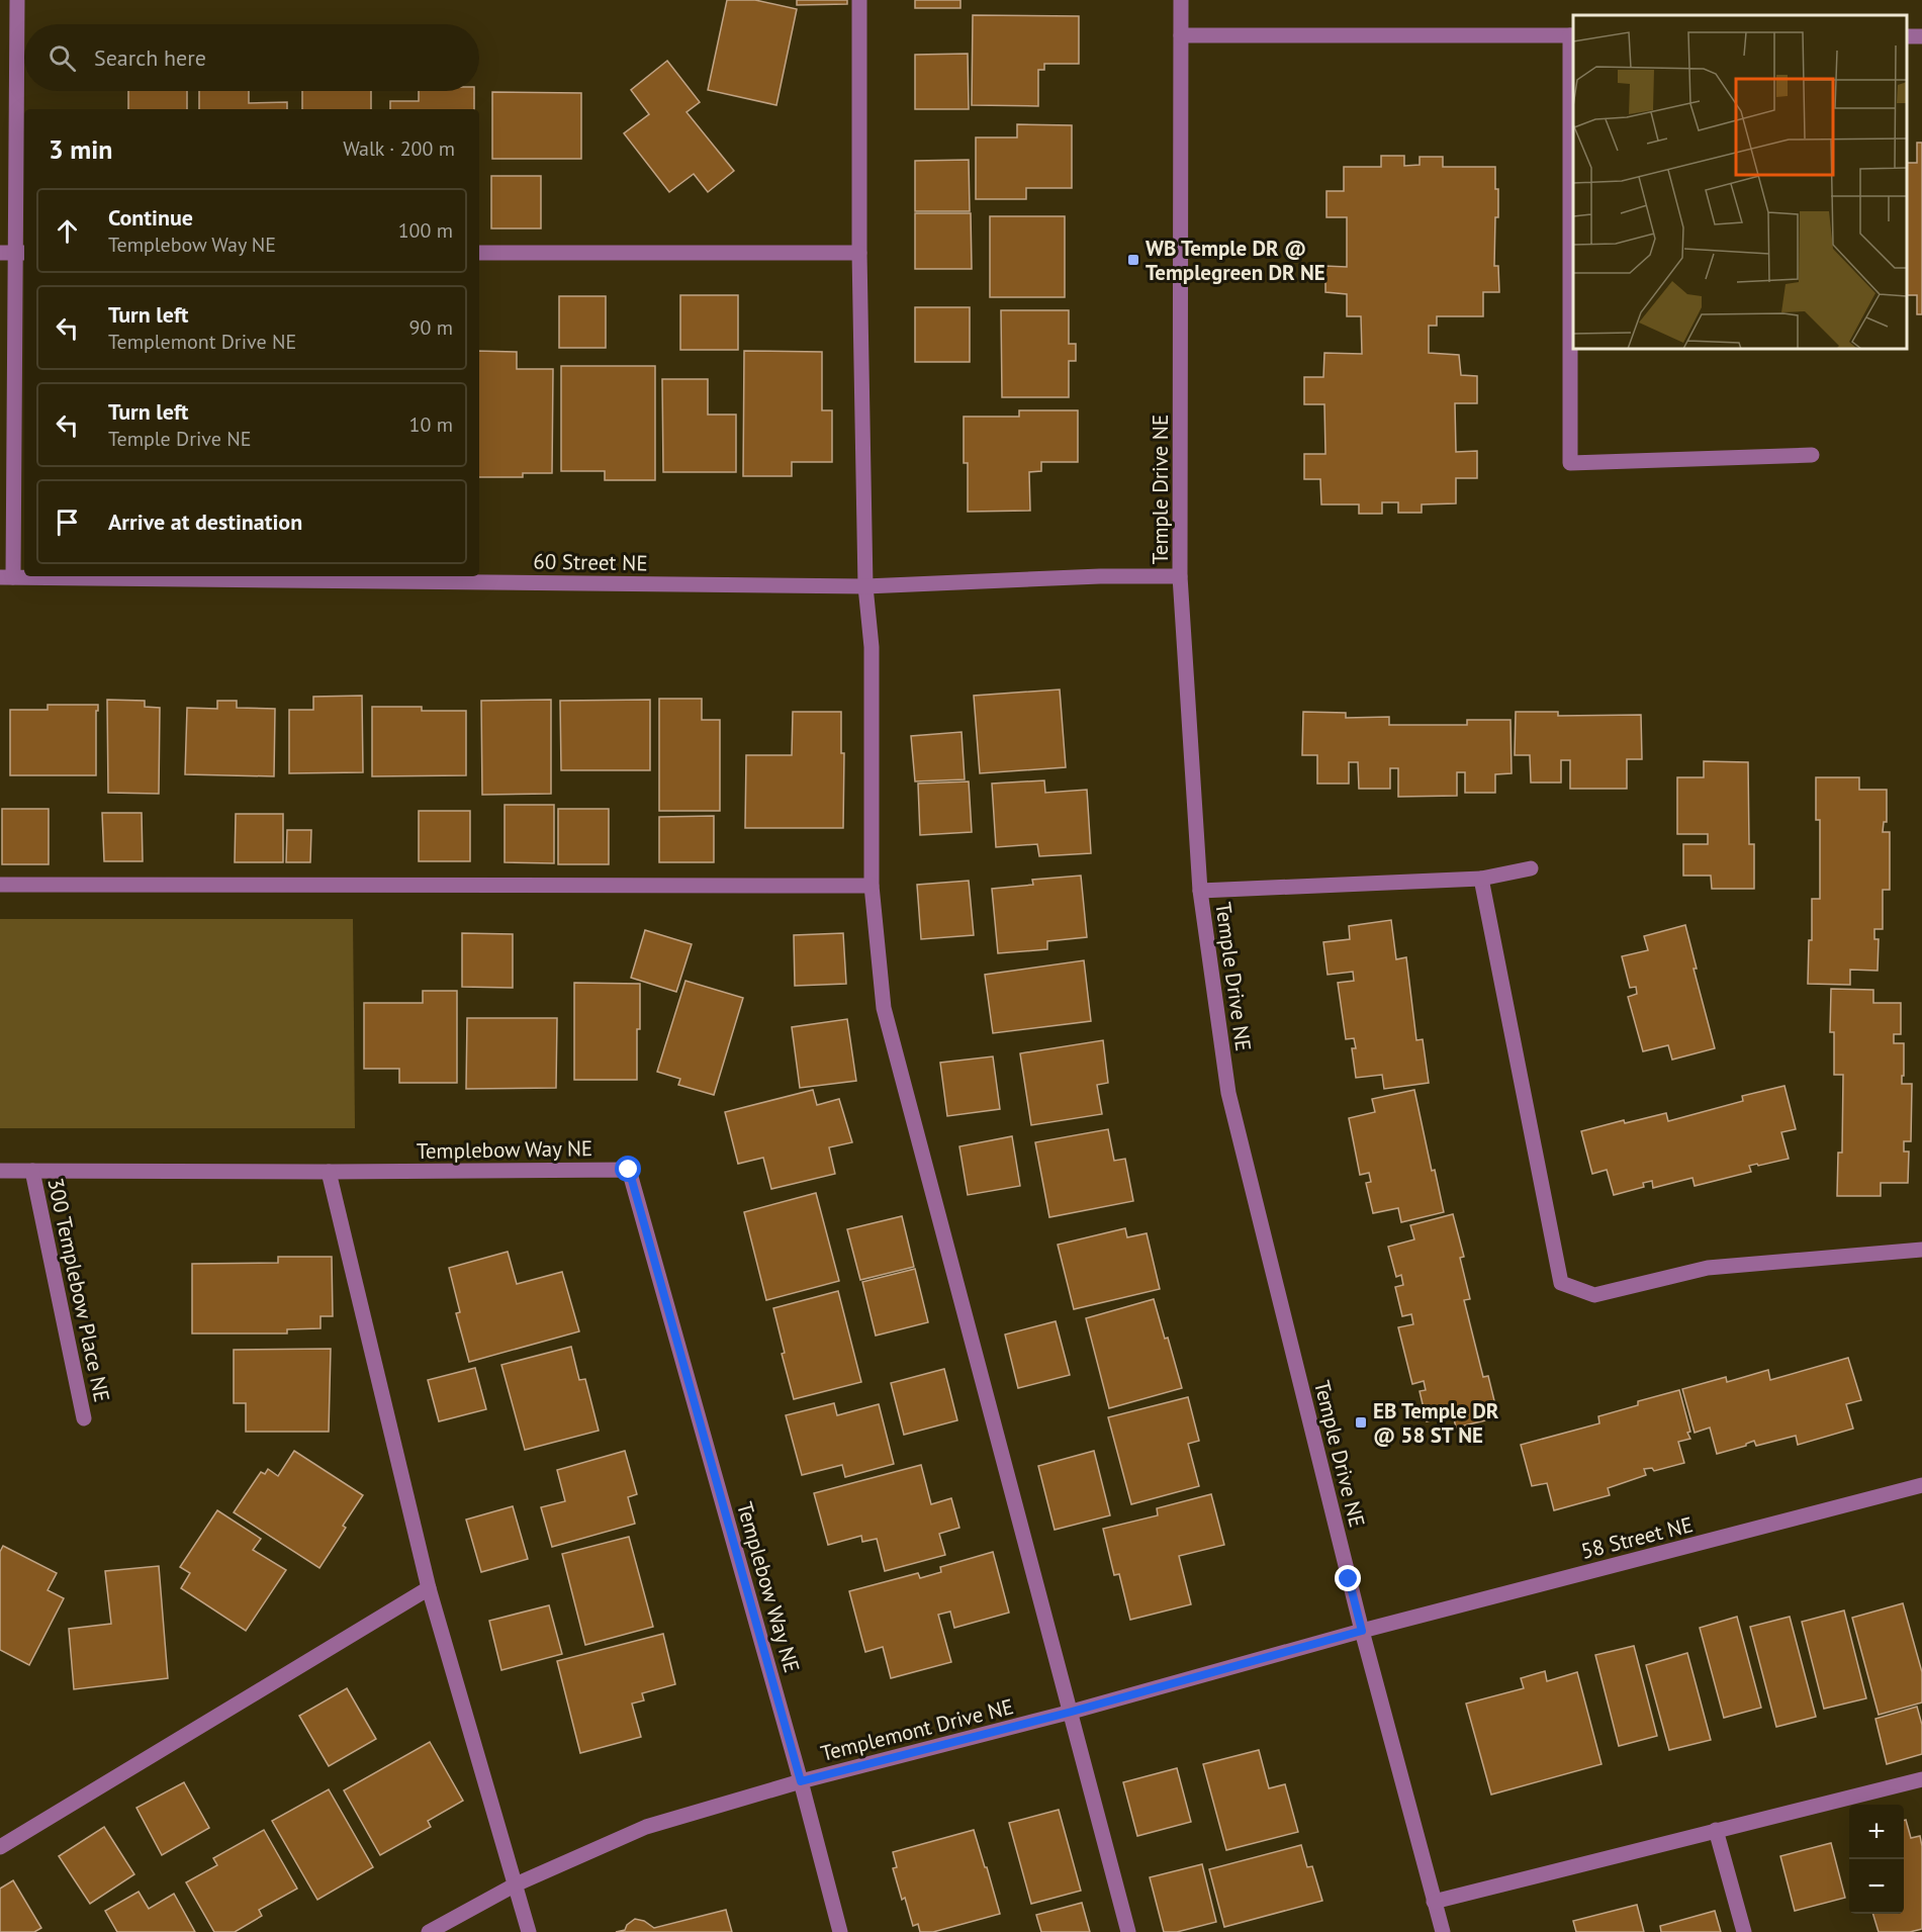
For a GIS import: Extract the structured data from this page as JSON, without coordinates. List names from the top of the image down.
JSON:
{
  "streets": {
    "street": [
      "Temple Drive NE",
      "60 Street NE",
      "Templebow Way NE",
      "300 Templebow Place NE",
      "58 Street NE",
      "Templemont Drive NE"
    ]
  },
  "crossings": [
    ["Temple Drive NE", "60 Street NE"],
    ["Temple Drive NE", "58 Street NE"],
    ["Temple Drive NE", "Templemont Drive NE"],
    ["Templebow Way NE", "300 Templebow Place NE"],
    ["Templebow Way NE", "Templemont Drive NE"],
    ["58 Street NE", "Templemont Drive NE"]
  ],
  "places": {
    "transit": ["WB Temple DR @ Templegreen DR NE", "EB Temple DR @ 58 ST NE"]
  },
  "page": {
    "search": "Search here",
    "heading": ["3 min", "Walk · 200 m"],
    "list": [
      ["Continue", "Templebow Way NE", "100 m"],
      ["Turn left", "Templemont Drive NE", "90 m"],
      ["Turn left", "Temple Drive NE", "10 m"],
      "Arrive at destination"
    ],
    "map_buttons": ["+", "−"]
  }
}
